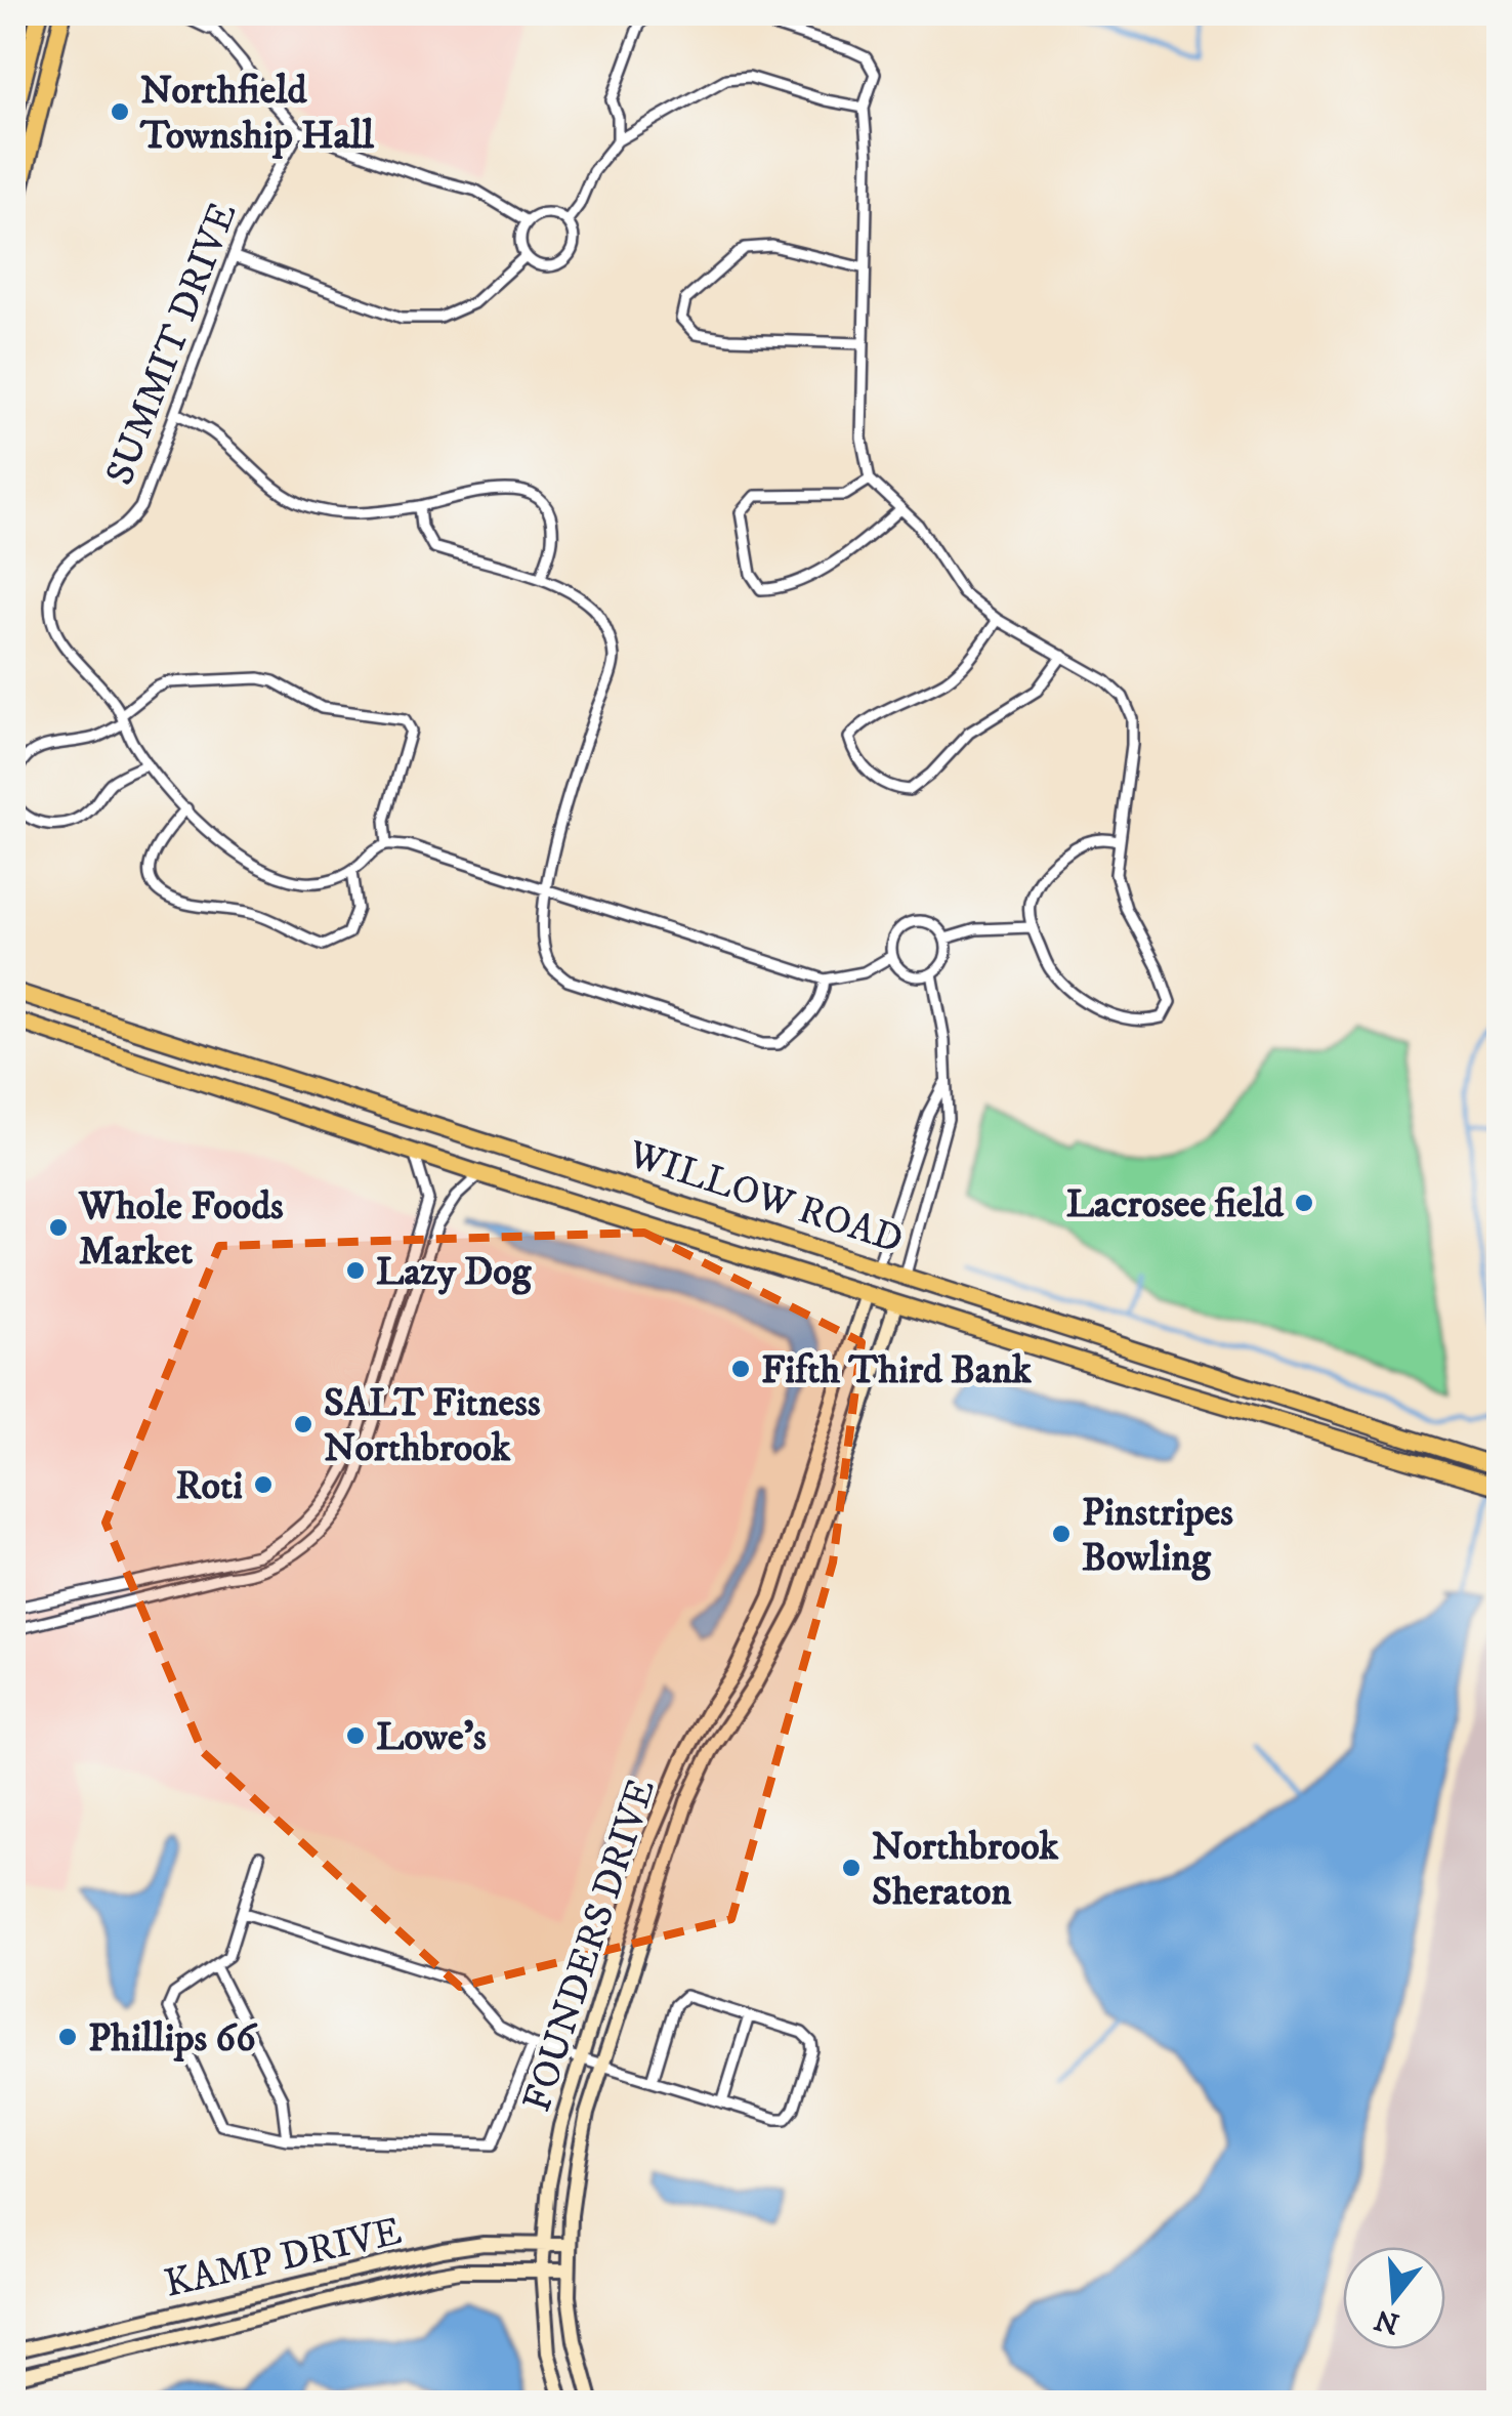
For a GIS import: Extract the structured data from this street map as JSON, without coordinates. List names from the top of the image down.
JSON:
{
  "streets": {
    "main road": ["WILLOW ROAD", "FOUNDERS DRIVE", "KAMP DRIVE"],
    "street": ["SUMMIT DRIVE"]
  },
  "crossings": [
    ["WILLOW ROAD", "FOUNDERS DRIVE"],
    ["FOUNDERS DRIVE", "KAMP DRIVE"]
  ],
  "places": [
    "Northfield Township Hall",
    "Lacrosee field",
    "Whole Foods Market",
    "Lazy Dog",
    "Fifth Third Bank",
    "SALT Fitness Northbrook",
    "Roti",
    "Pinstripes Bowling",
    "Lowe's",
    "Northbrook Sheraton",
    "Phillips 66"
  ],
  "north": "bottom"
}
